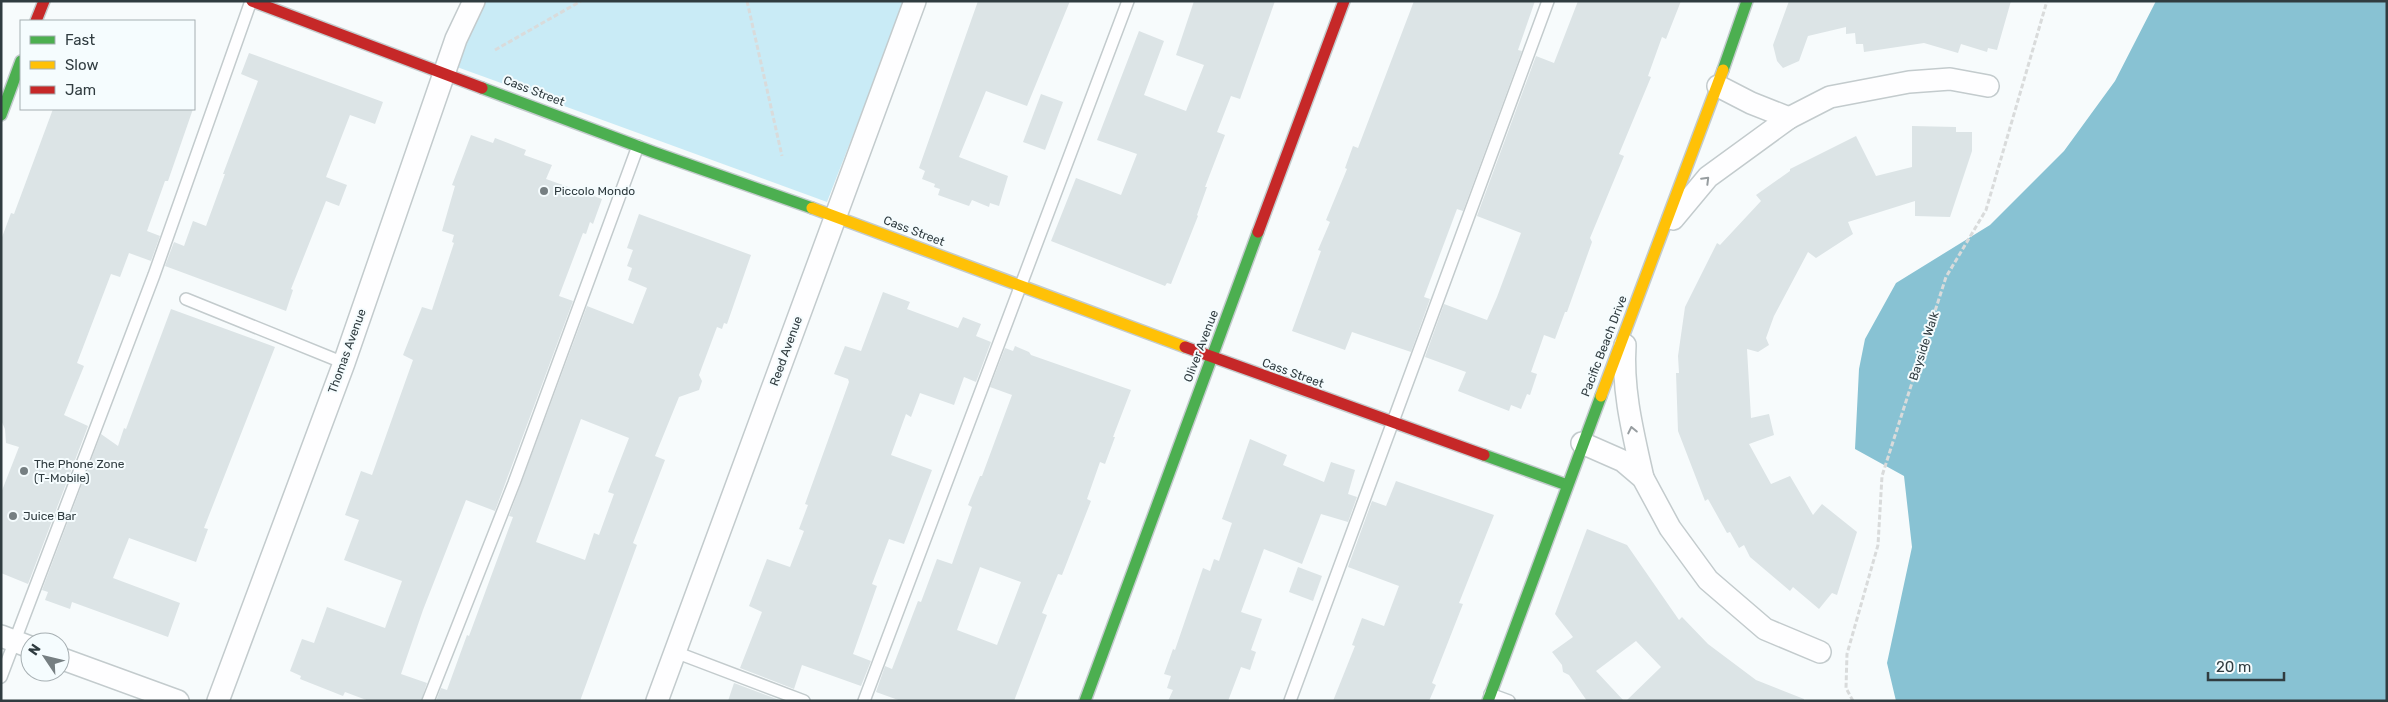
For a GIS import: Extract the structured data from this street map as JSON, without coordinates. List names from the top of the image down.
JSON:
{
  "streets": {
    "street": [
      "Cass Street",
      "Oliver Avenue",
      "Pacific Beach Drive",
      "Thomas Avenue",
      "Reed Avenue"
    ],
    "path": ["Bayside Walk"]
  },
  "crossings": [
    ["Cass Street", "Oliver Avenue"],
    ["Cass Street", "Pacific Beach Drive"],
    ["Cass Street", "Thomas Avenue"],
    ["Cass Street", "Reed Avenue"]
  ],
  "places": ["Piccolo Mondo", "The Phone Zone (T-Mobile)", "Juice Bar"],
  "legend": ["Fast", "Slow", "Jam"],
  "scale_bar": "20 m",
  "north": "top left"
}
